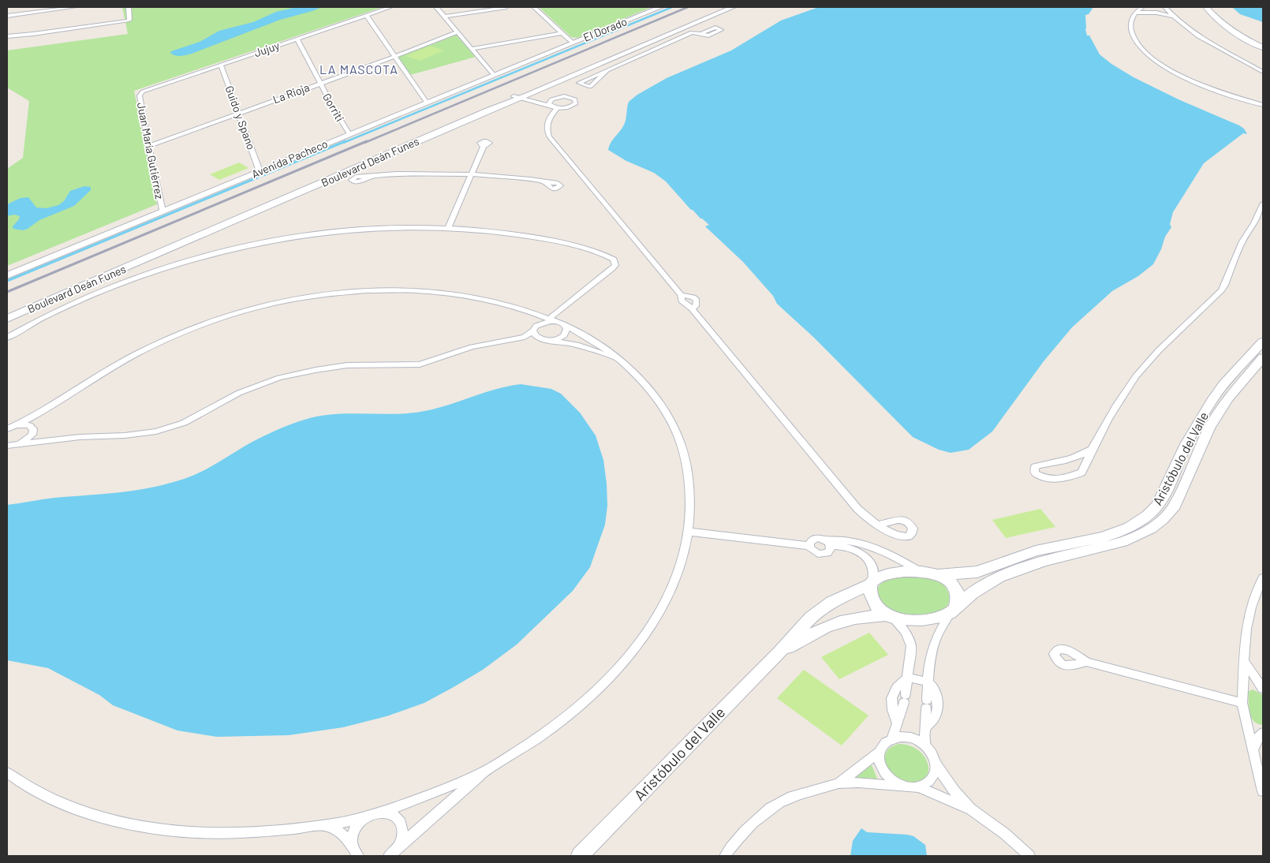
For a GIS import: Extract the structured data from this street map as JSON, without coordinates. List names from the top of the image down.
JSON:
{
  "streets": {
    "street": [
      "El Dorado",
      "Jujuy",
      "La Rioja",
      "Gorriti",
      "Guido y Spano",
      "Juan María Gutiérrez",
      "Avenida Pacheco",
      "Boulevard Deán Funes",
      "Aristóbulo del Valle"
    ]
  },
  "crossings": [
    ["El Dorado", "Avenida Pacheco"],
    ["Jujuy", "Gorriti"],
    ["Jujuy", "Guido y Spano"],
    ["Jujuy", "Juan María Gutiérrez"],
    ["La Rioja", "Gorriti"],
    ["La Rioja", "Guido y Spano"],
    ["La Rioja", "Juan María Gutiérrez"],
    ["Gorriti", "Avenida Pacheco"],
    ["Guido y Spano", "Avenida Pacheco"],
    ["Juan María Gutiérrez", "Avenida Pacheco"]
  ],
  "districts": ["LA MASCOTA"]
}
